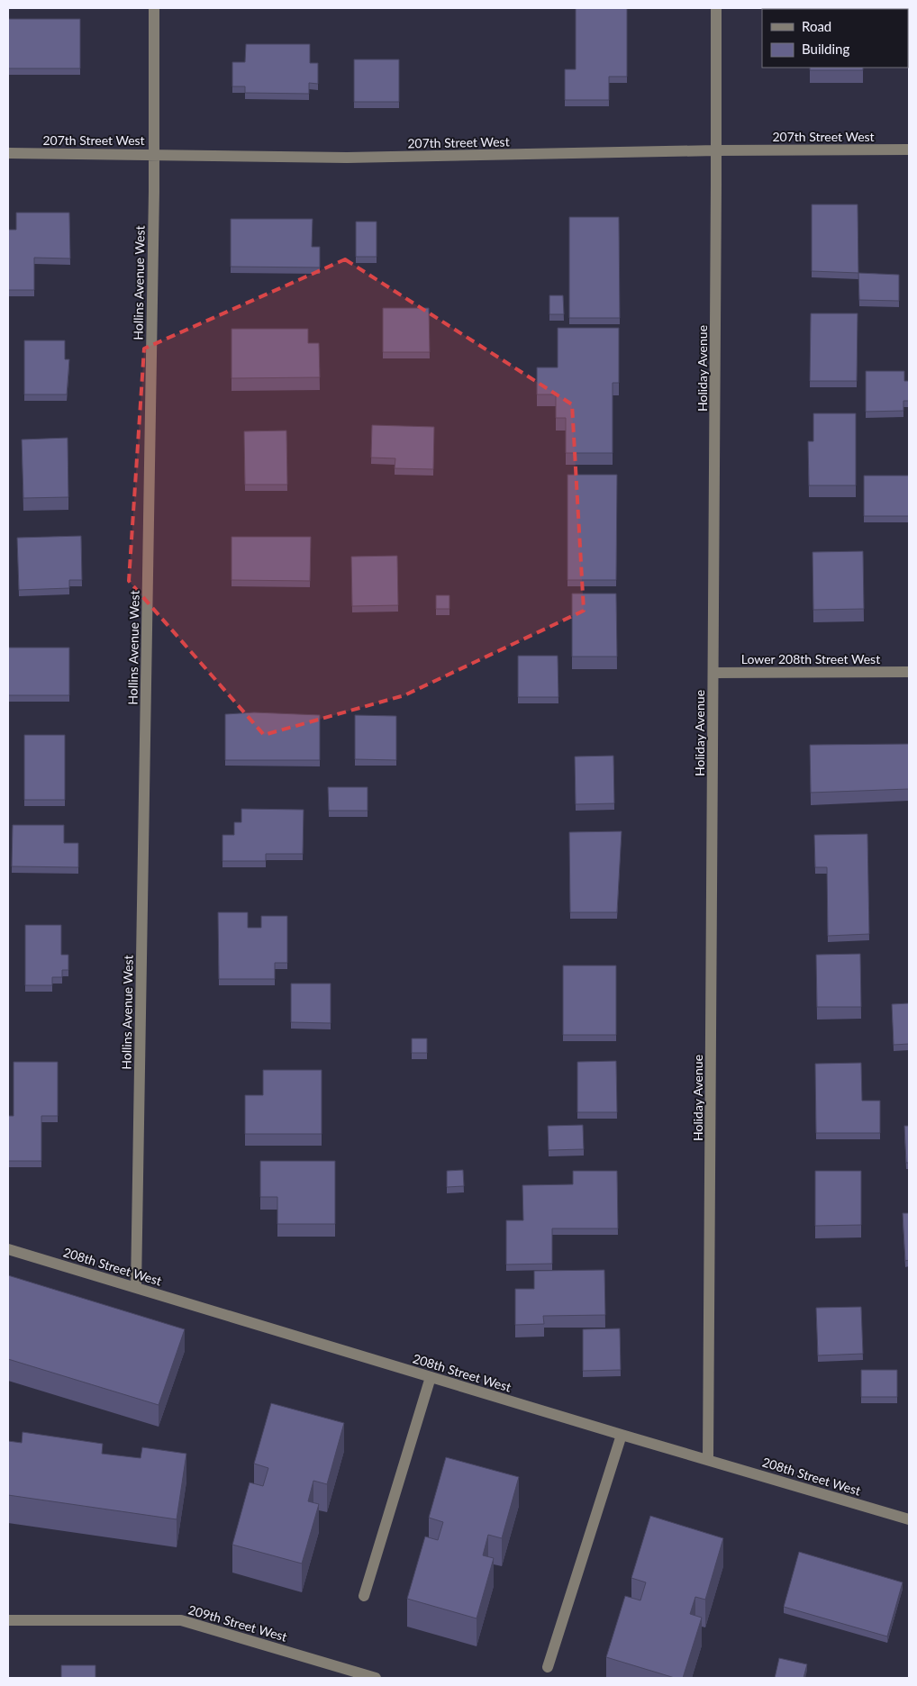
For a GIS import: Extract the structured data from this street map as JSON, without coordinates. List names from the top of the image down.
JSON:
{
  "streets": {
    "street": [
      "207th Street West",
      "Hollins Avenue West",
      "Holiday Avenue",
      "Lower 208th Street West",
      "208th Street West",
      "209th Street West"
    ]
  },
  "crossings": [
    ["207th Street West", "Hollins Avenue West"],
    ["207th Street West", "Holiday Avenue"],
    ["Hollins Avenue West", "208th Street West"],
    ["Holiday Avenue", "Lower 208th Street West"],
    ["Holiday Avenue", "208th Street West"]
  ],
  "legend": ["Road", "Building"]
}
